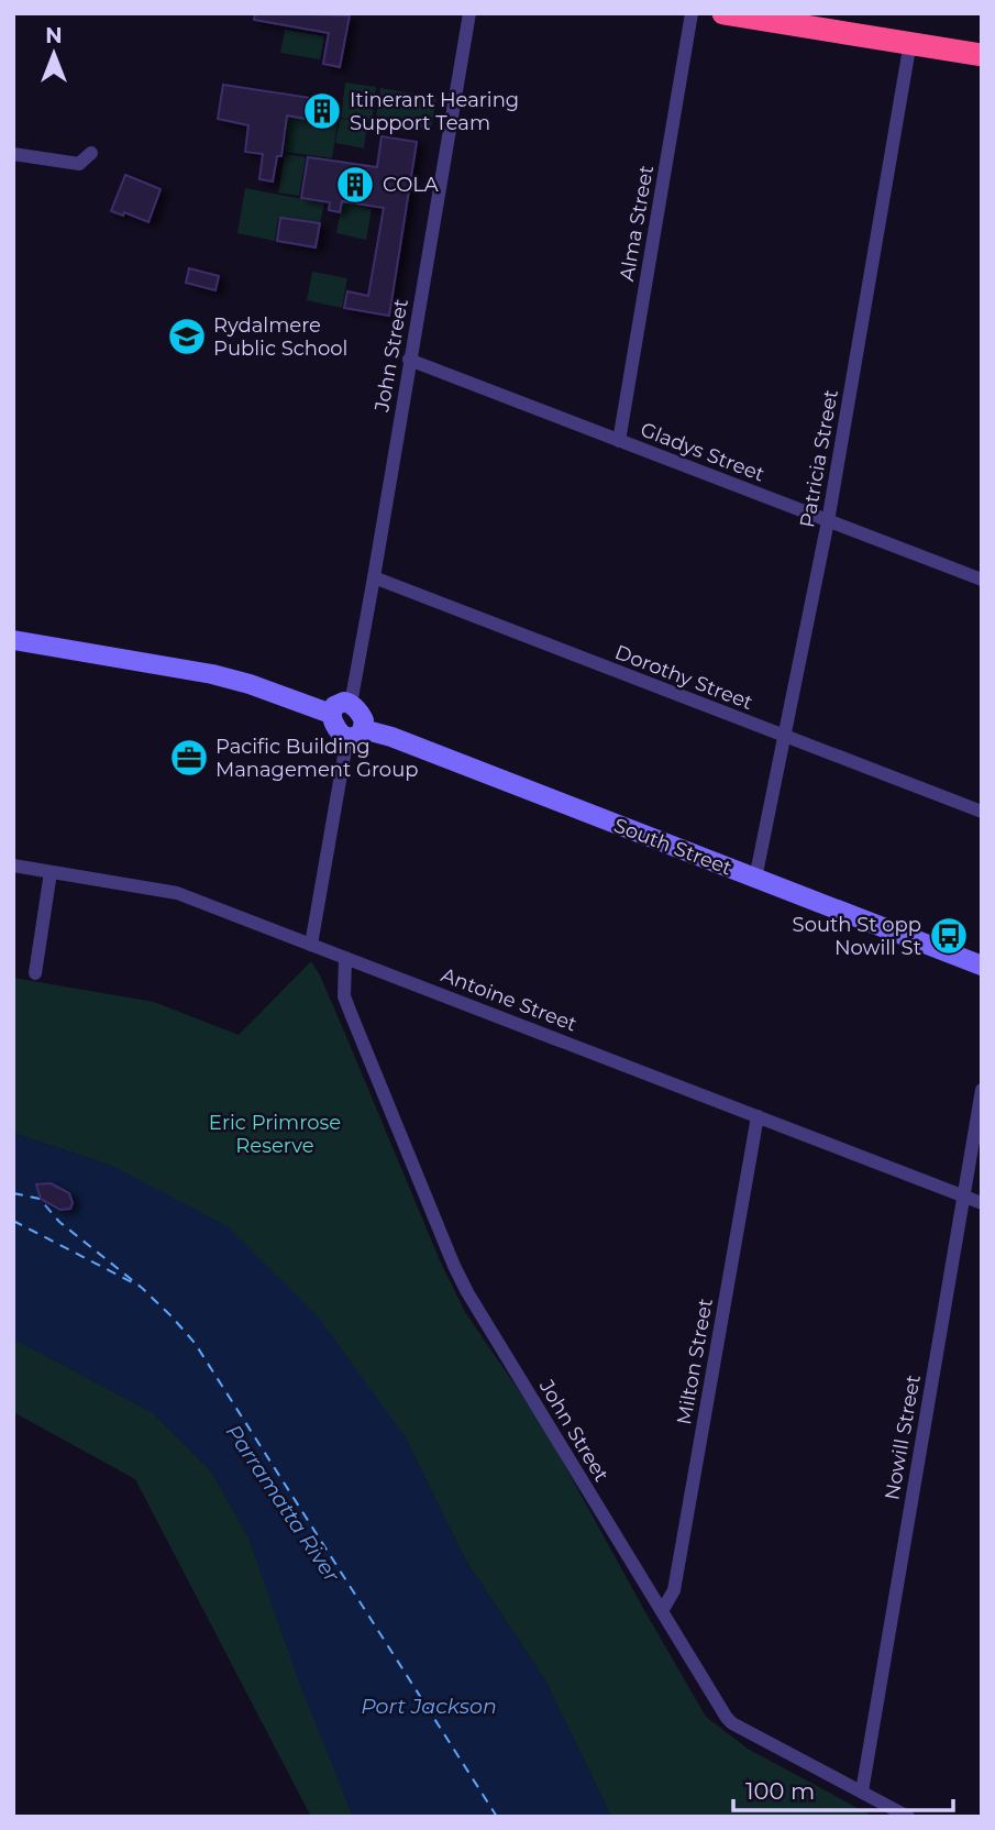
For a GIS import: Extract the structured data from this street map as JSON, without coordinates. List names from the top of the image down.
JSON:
{
  "streets": {
    "street": [
      "Alma Street",
      "John Street",
      "Gladys Street",
      "Patricia Street",
      "Dorothy Street",
      "South Street",
      "Antoine Street",
      "Milton Street",
      "Nowill Street"
    ]
  },
  "crossings": [
    ["Alma Street", "Gladys Street"],
    ["John Street", "Gladys Street"],
    ["John Street", "Dorothy Street"],
    ["John Street", "South Street"],
    ["John Street", "Antoine Street"],
    ["John Street", "Milton Street"],
    ["John Street", "Nowill Street"],
    ["Gladys Street", "Patricia Street"],
    ["Patricia Street", "Dorothy Street"],
    ["Patricia Street", "South Street"],
    ["Antoine Street", "Milton Street"],
    ["Antoine Street", "Nowill Street"]
  ],
  "water": ["Parramatta River", "Port Jackson"],
  "parks": ["Eric Primrose Reserve"],
  "places": {
    "building": ["Itinerant Hearing Support Team", "COLA"],
    "school or university": ["Rydalmere Public School"],
    "office": ["Pacific Building Management Group"],
    "bus stop": ["South St opp Nowill St"]
  },
  "scale_bar": "100 m",
  "north": "top"
}
